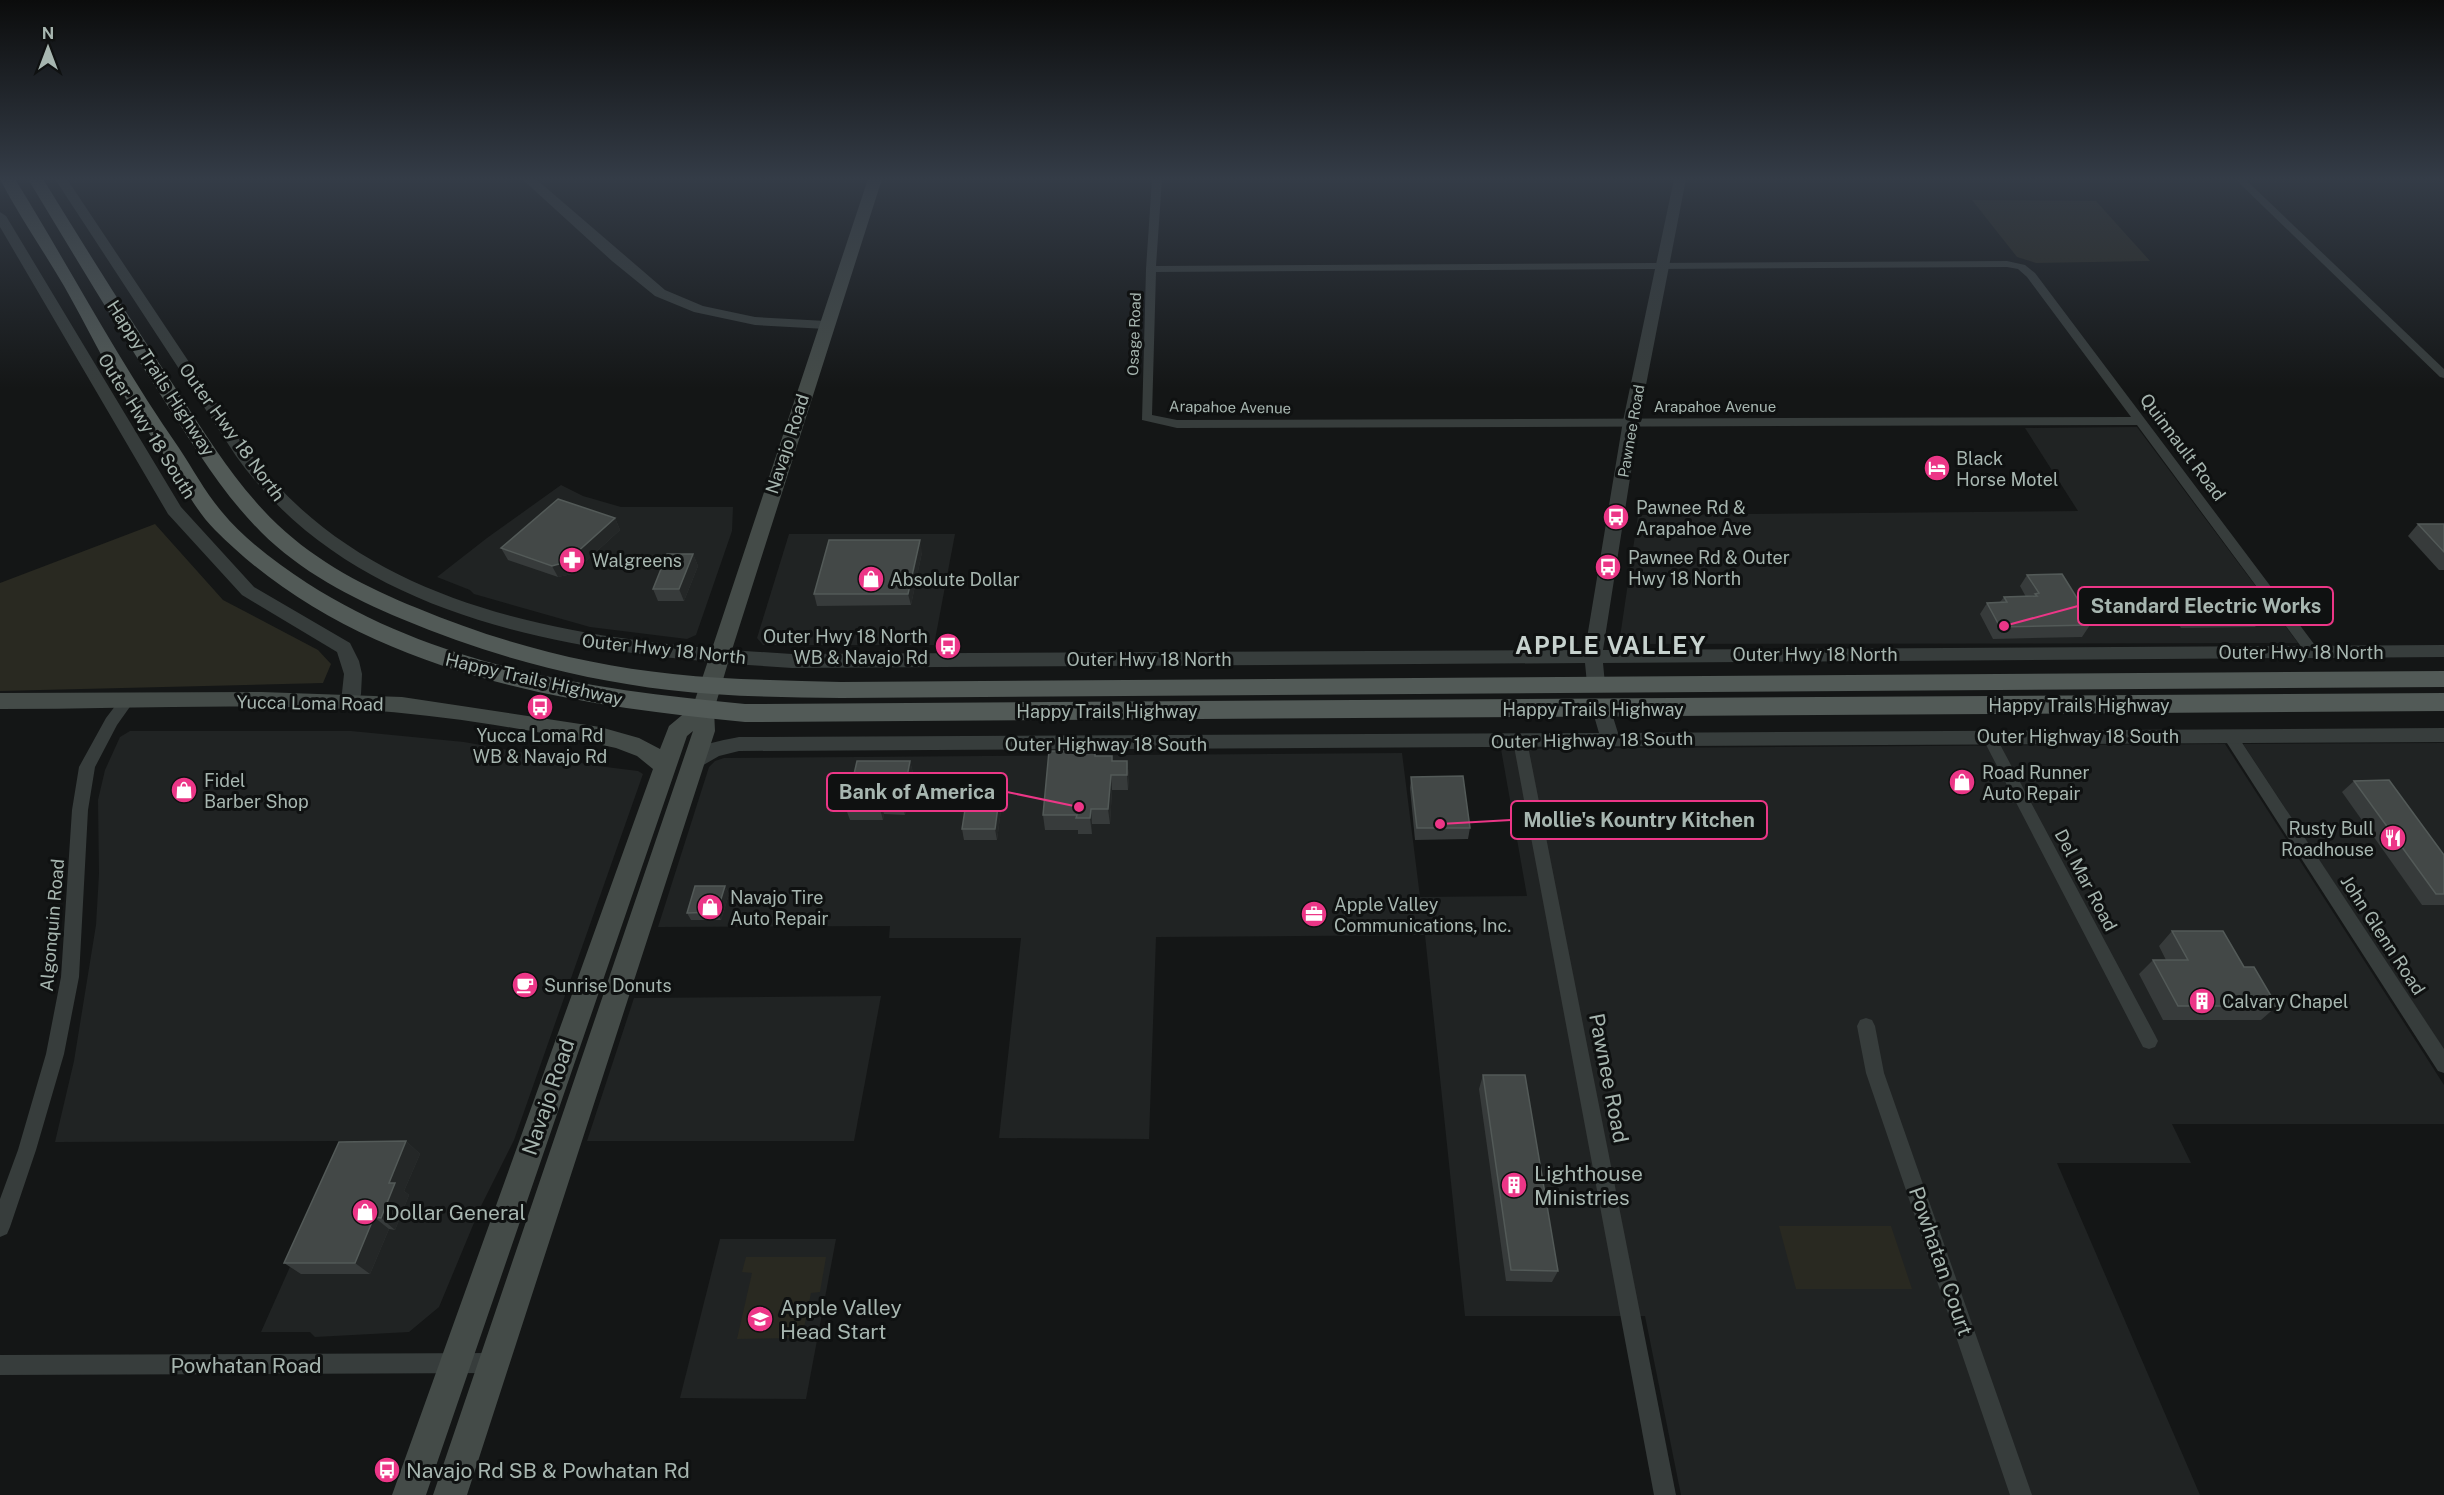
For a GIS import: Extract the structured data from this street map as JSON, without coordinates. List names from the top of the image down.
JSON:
{
  "streets": {
    "main road": ["Happy Trails Highway", "Navajo Road", "Yucca Loma Road"],
    "street": [
      "Osage Road",
      "Arapahoe Avenue",
      "Outer Hwy 18 South",
      "Pawnee Road",
      "Outer Hwy 18 North",
      "Quinnault Road",
      "Outer Highway 18 South",
      "Del Mar Road",
      "Algonquin Road",
      "John Glenn Road",
      "Powhatan Court",
      "Powhatan Road"
    ]
  },
  "crossings": [
    ["Osage Road", "Arapahoe Avenue"],
    ["Happy Trails Highway", "Pawnee Road"],
    ["Happy Trails Highway", "Navajo Road"],
    ["Arapahoe Avenue", "Pawnee Road"],
    ["Arapahoe Avenue", "Quinnault Road"],
    ["Outer Hwy 18 South", "Yucca Loma Road"],
    ["Pawnee Road", "Outer Hwy 18 North"],
    ["Pawnee Road", "Quinnault Road"],
    ["Pawnee Road", "Outer Highway 18 South"],
    ["Outer Hwy 18 North", "Navajo Road"],
    ["Outer Hwy 18 North", "Quinnault Road"],
    ["Navajo Road", "Powhatan Road"],
    ["Yucca Loma Road", "Algonquin Road"],
    ["Outer Highway 18 South", "Del Mar Road"],
    ["Outer Highway 18 South", "John Glenn Road"]
  ],
  "districts": ["APPLE VALLEY"],
  "places": {
    "hotel": ["Black Horse Motel"],
    "bus stop": [
      "Pawnee Rd & Arapahoe Ave",
      "Pawnee Rd & Outer Hwy 18 North",
      "Outer Hwy 18 North WB & Navajo Rd",
      "Yucca Loma Rd WB & Navajo Rd",
      "Navajo Rd SB & Powhatan Rd"
    ],
    "pharmacy": ["Walgreens"],
    "shop": [
      "Absolute Dollar",
      "Road Runner Auto Repair",
      "Fidel Barber Shop",
      "Navajo Tire Auto Repair",
      "Dollar General"
    ],
    "other": ["Standard Electric Works", "Bank of America", "Mollie's Kountry Kitchen"],
    "restaurant": ["Rusty Bull Roadhouse"],
    "office": ["Apple Valley Communications, Inc."],
    "cafe": ["Sunrise Donuts"],
    "building": ["Calvary Chapel", "Lighthouse Ministries"],
    "school or university": ["Apple Valley Head Start"]
  },
  "north": "top"
}
